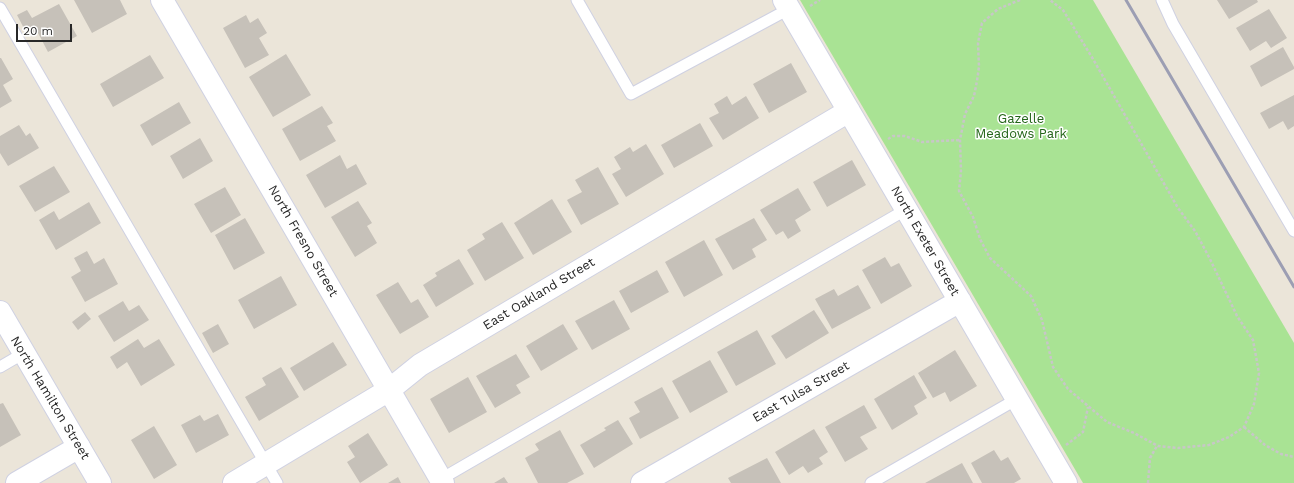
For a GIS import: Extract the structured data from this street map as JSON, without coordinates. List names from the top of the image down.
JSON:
{
  "streets": {
    "street": [
      "North Fresno Street",
      "North Exeter Street",
      "East Oakland Street",
      "East Tulsa Street",
      "North Hamilton Street"
    ]
  },
  "crossings": [
    ["North Fresno Street", "East Oakland Street"],
    ["North Exeter Street", "East Oakland Street"],
    ["North Exeter Street", "East Tulsa Street"]
  ],
  "parks": ["Gazelle Meadows Park"],
  "scale_bar": "20 m"
}
